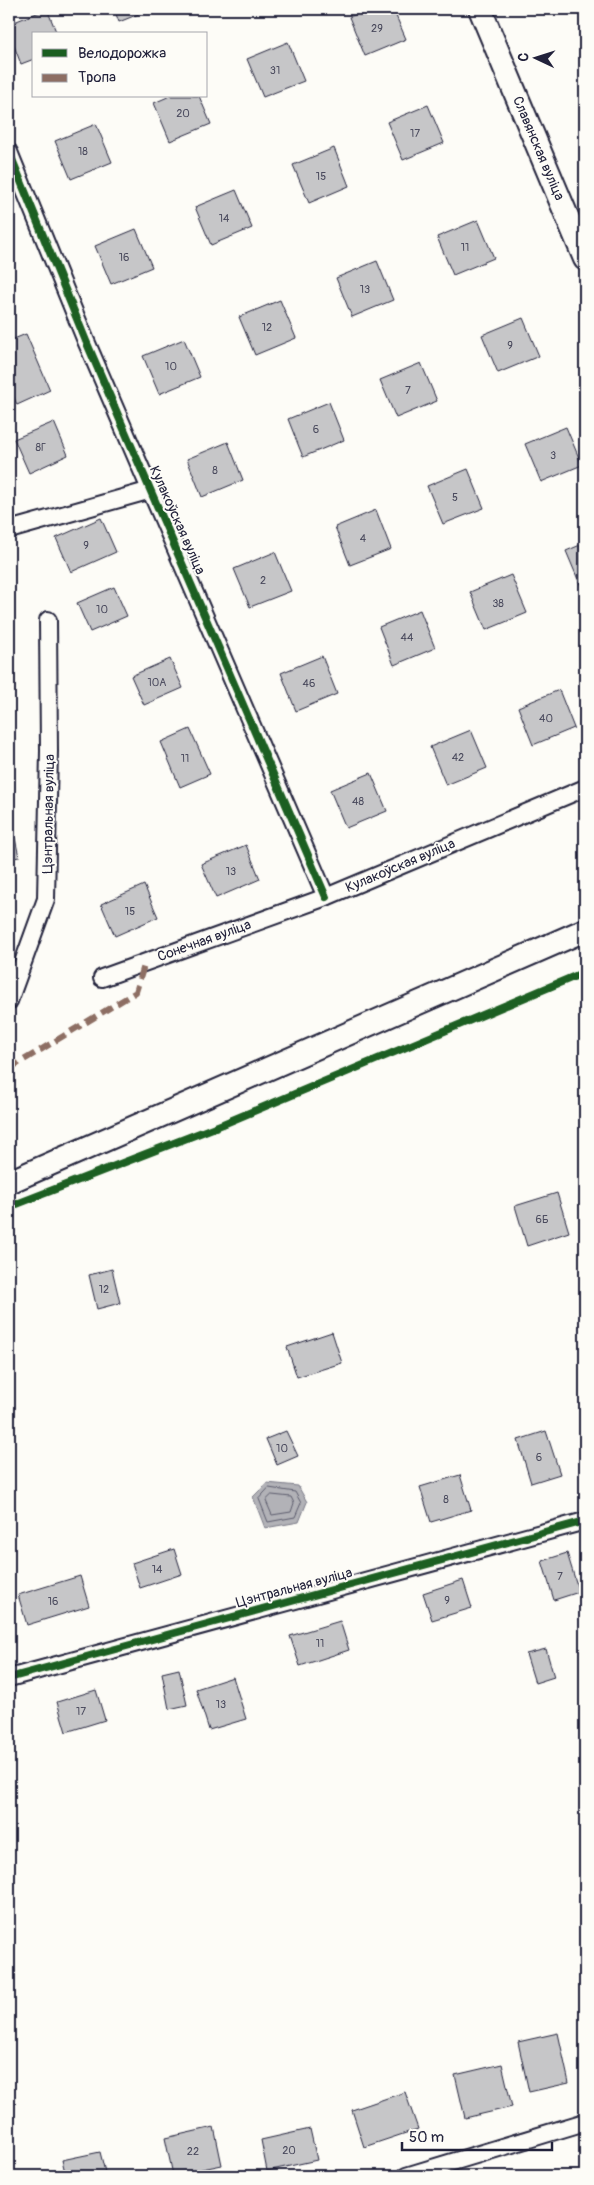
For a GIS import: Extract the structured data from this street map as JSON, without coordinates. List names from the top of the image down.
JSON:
{
  "streets": {
    "main road": ["Славянская вуліца"],
    "street": ["Кулакоўская вуліца", "Цэнтральная вуліца", "Сонечная вуліца"]
  },
  "crossings": [
    ["Кулакоўская вуліца", "Сонечная вуліца"]
  ],
  "house_numbers": [
    "29",
    "31",
    "20",
    "17",
    "18",
    "15",
    "14",
    "11",
    "16",
    "13",
    "12",
    "9",
    "10",
    "7",
    "6",
    "8Г",
    "3",
    "8",
    "5",
    "4",
    "9",
    "2",
    "38",
    "10",
    "44",
    "10А",
    "46",
    "40",
    "42",
    "11",
    "48",
    "13",
    "15",
    "6Б",
    "12",
    "10",
    "6",
    "8",
    "14",
    "7",
    "9",
    "16",
    "11",
    "13",
    "17",
    "20",
    "22"
  ],
  "legend": ["Велодорожка", "Тропа"],
  "scale_bar": "50 m",
  "north": "left"
}
